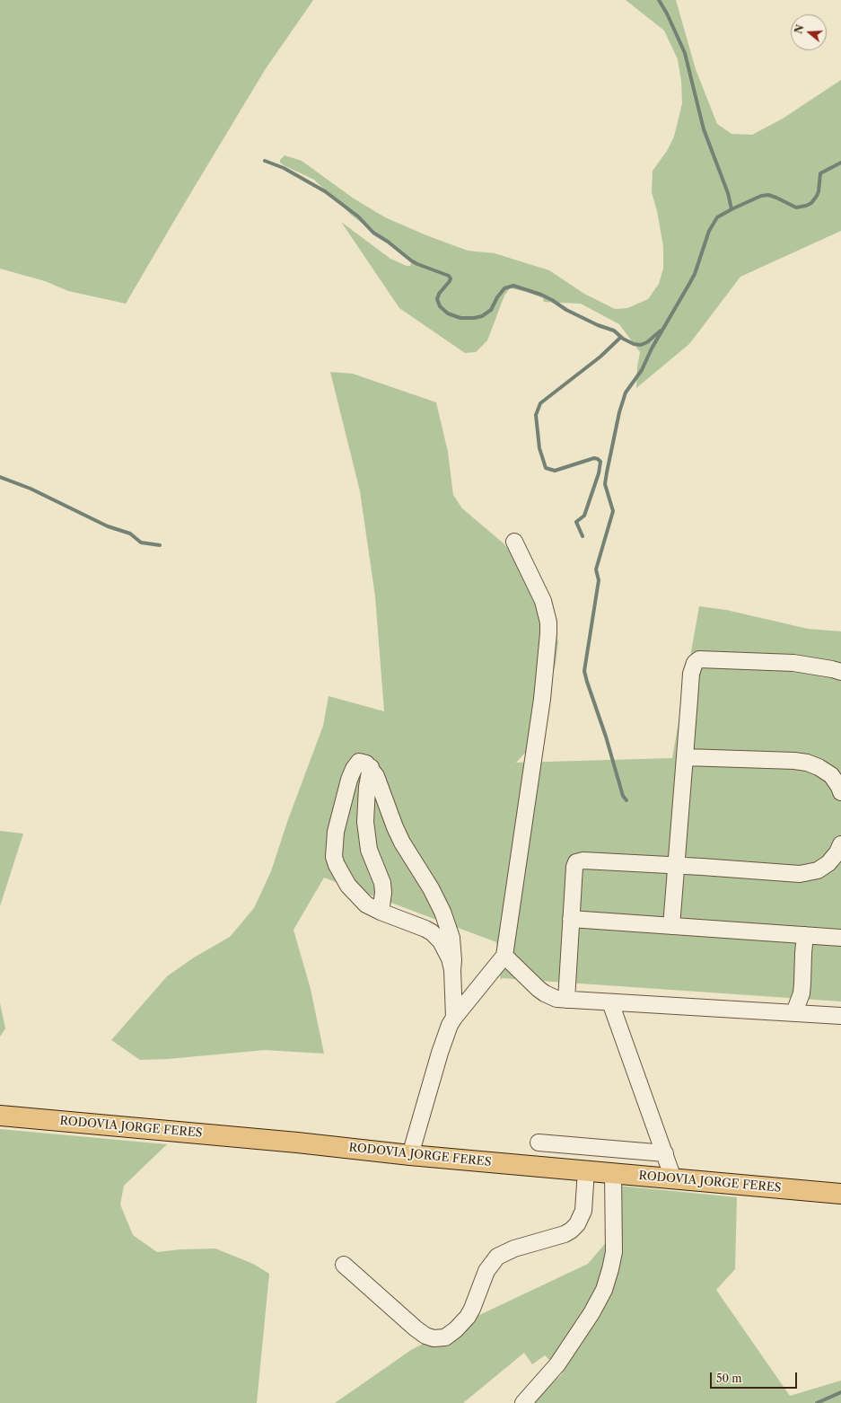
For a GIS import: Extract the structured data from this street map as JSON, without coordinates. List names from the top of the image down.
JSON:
{
  "streets": {
    "main road": ["RODOVIA JORGE FERES"]
  },
  "scale_bar": "50 m",
  "north": "left"
}
